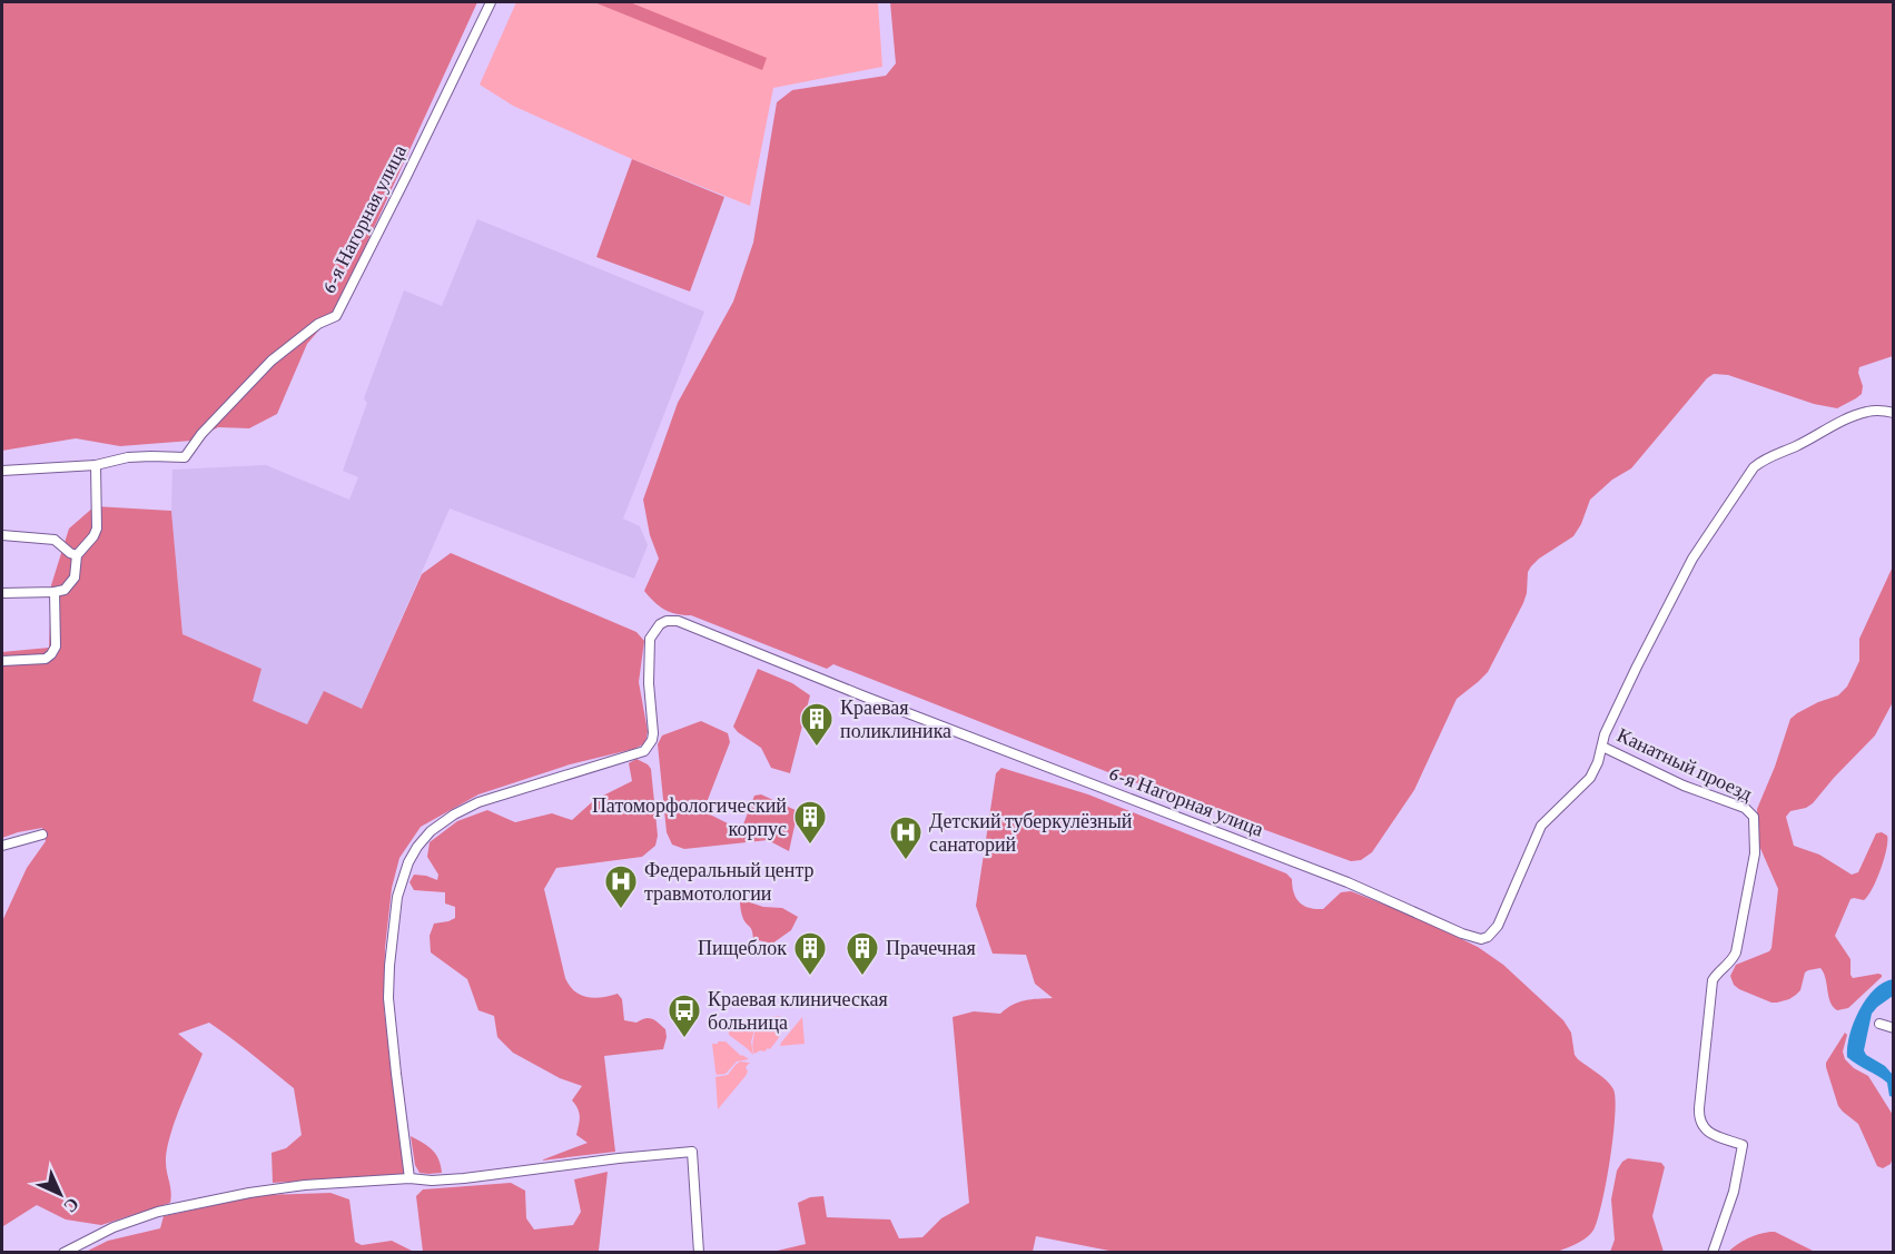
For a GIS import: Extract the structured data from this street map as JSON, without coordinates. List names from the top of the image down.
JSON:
{
  "streets": {
    "street": ["6-я Нагорная улица", "Канатный проезд"]
  },
  "crossings": [
    ["6-я Нагорная улица", "Канатный проезд"]
  ],
  "places": {
    "building": [
      "Краевая поликлиника",
      "Патоморфологический корпус",
      "Пищеблок",
      "Прачечная"
    ],
    "hospital": ["Детский туберкулёзный санаторий", "Федеральный центр травмотологии"],
    "bus stop": ["Краевая клиническая больница"]
  },
  "north": "bottom right"
}
